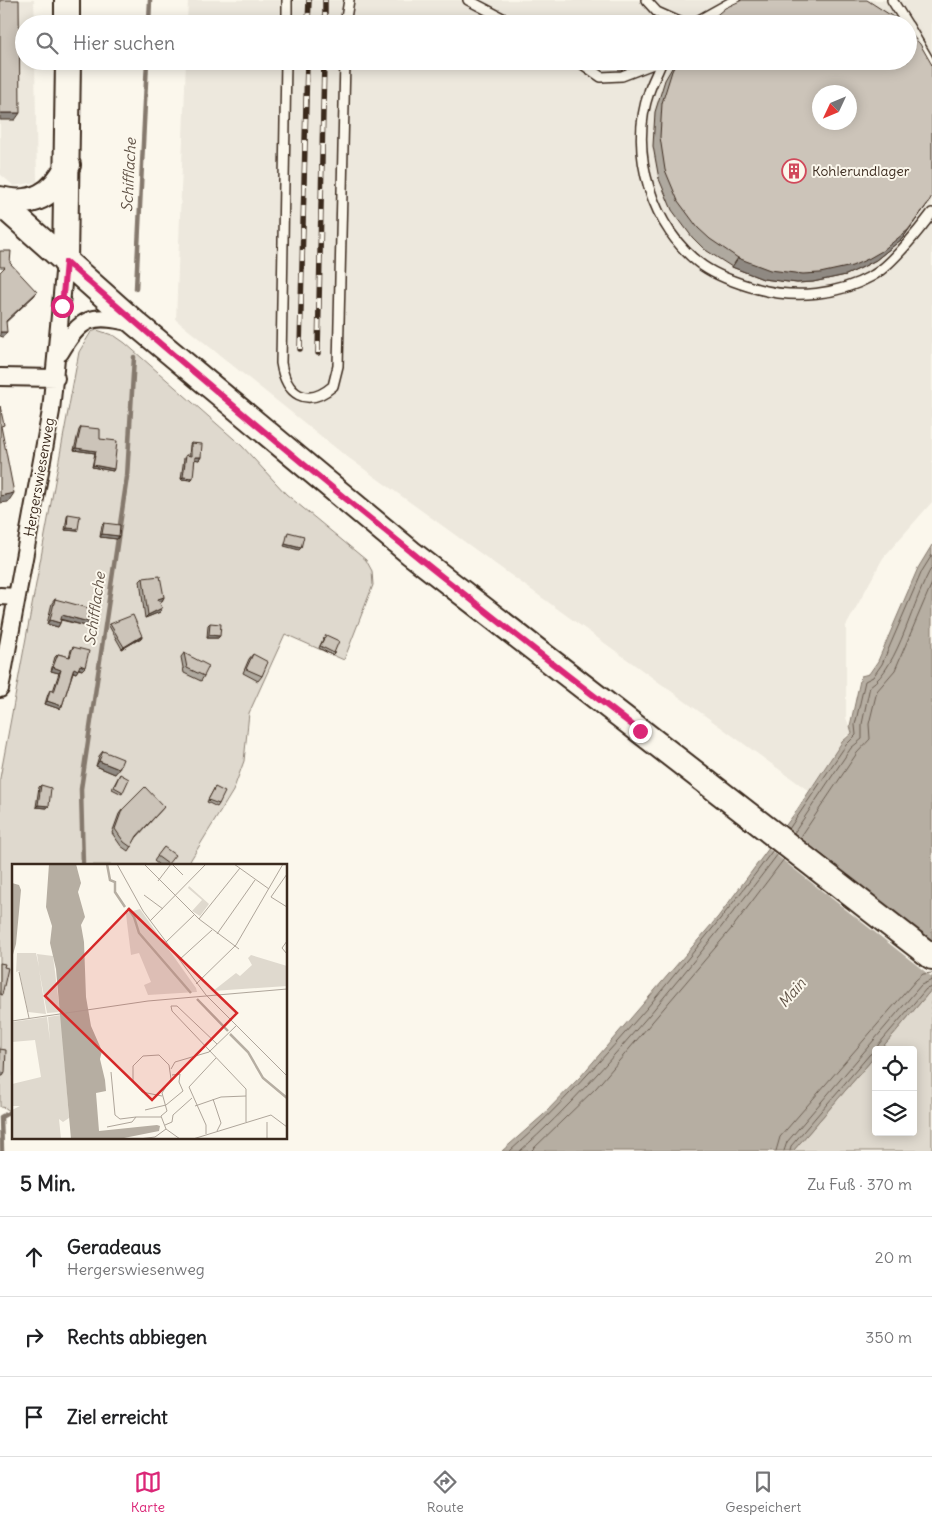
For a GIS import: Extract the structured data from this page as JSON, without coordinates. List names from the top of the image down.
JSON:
{
  "streets": {
    "street": ["Hergerswiesenweg"]
  },
  "water": ["Schifflache", "Main"],
  "places": {
    "building": ["Kohlerundlager"]
  },
  "north": "bottom left",
  "page": {
    "search": "Hier suchen",
    "heading": ["5 Min.", "Zu Fuß · 370 m"],
    "list": [
      ["Geradeaus", "Hergerswiesenweg", "20 m"],
      ["Rechts abbiegen", "350 m"],
      "Ziel erreicht"
    ],
    "nav": ["Karte", "Route", "Gespeichert"]
  }
}
